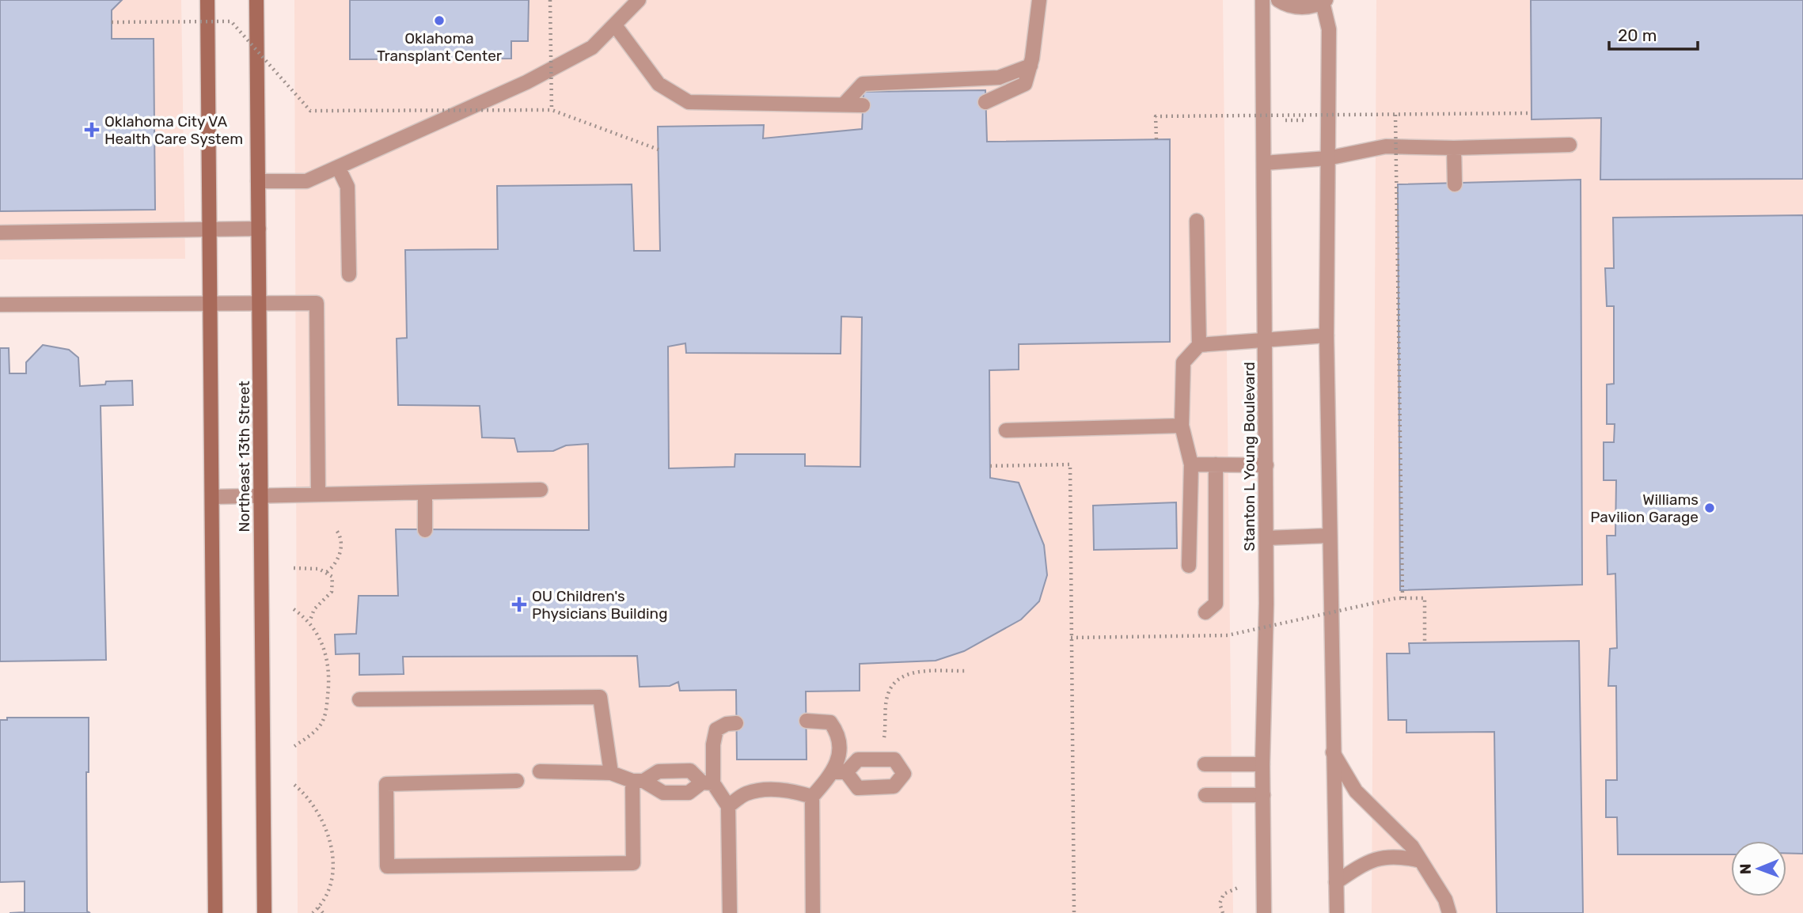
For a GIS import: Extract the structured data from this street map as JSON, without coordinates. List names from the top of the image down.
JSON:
{
  "streets": {
    "main road": ["Northeast 13th Street"],
    "street": ["Stanton L Young Boulevard"]
  },
  "places": {
    "other": ["Oklahoma Transplant Center", "Williams Pavilion Garage"],
    "health": ["Oklahoma City VA Health Care System", "OU Children's Physicians Building"]
  },
  "scale_bar": "20 m",
  "north": "left"
}
